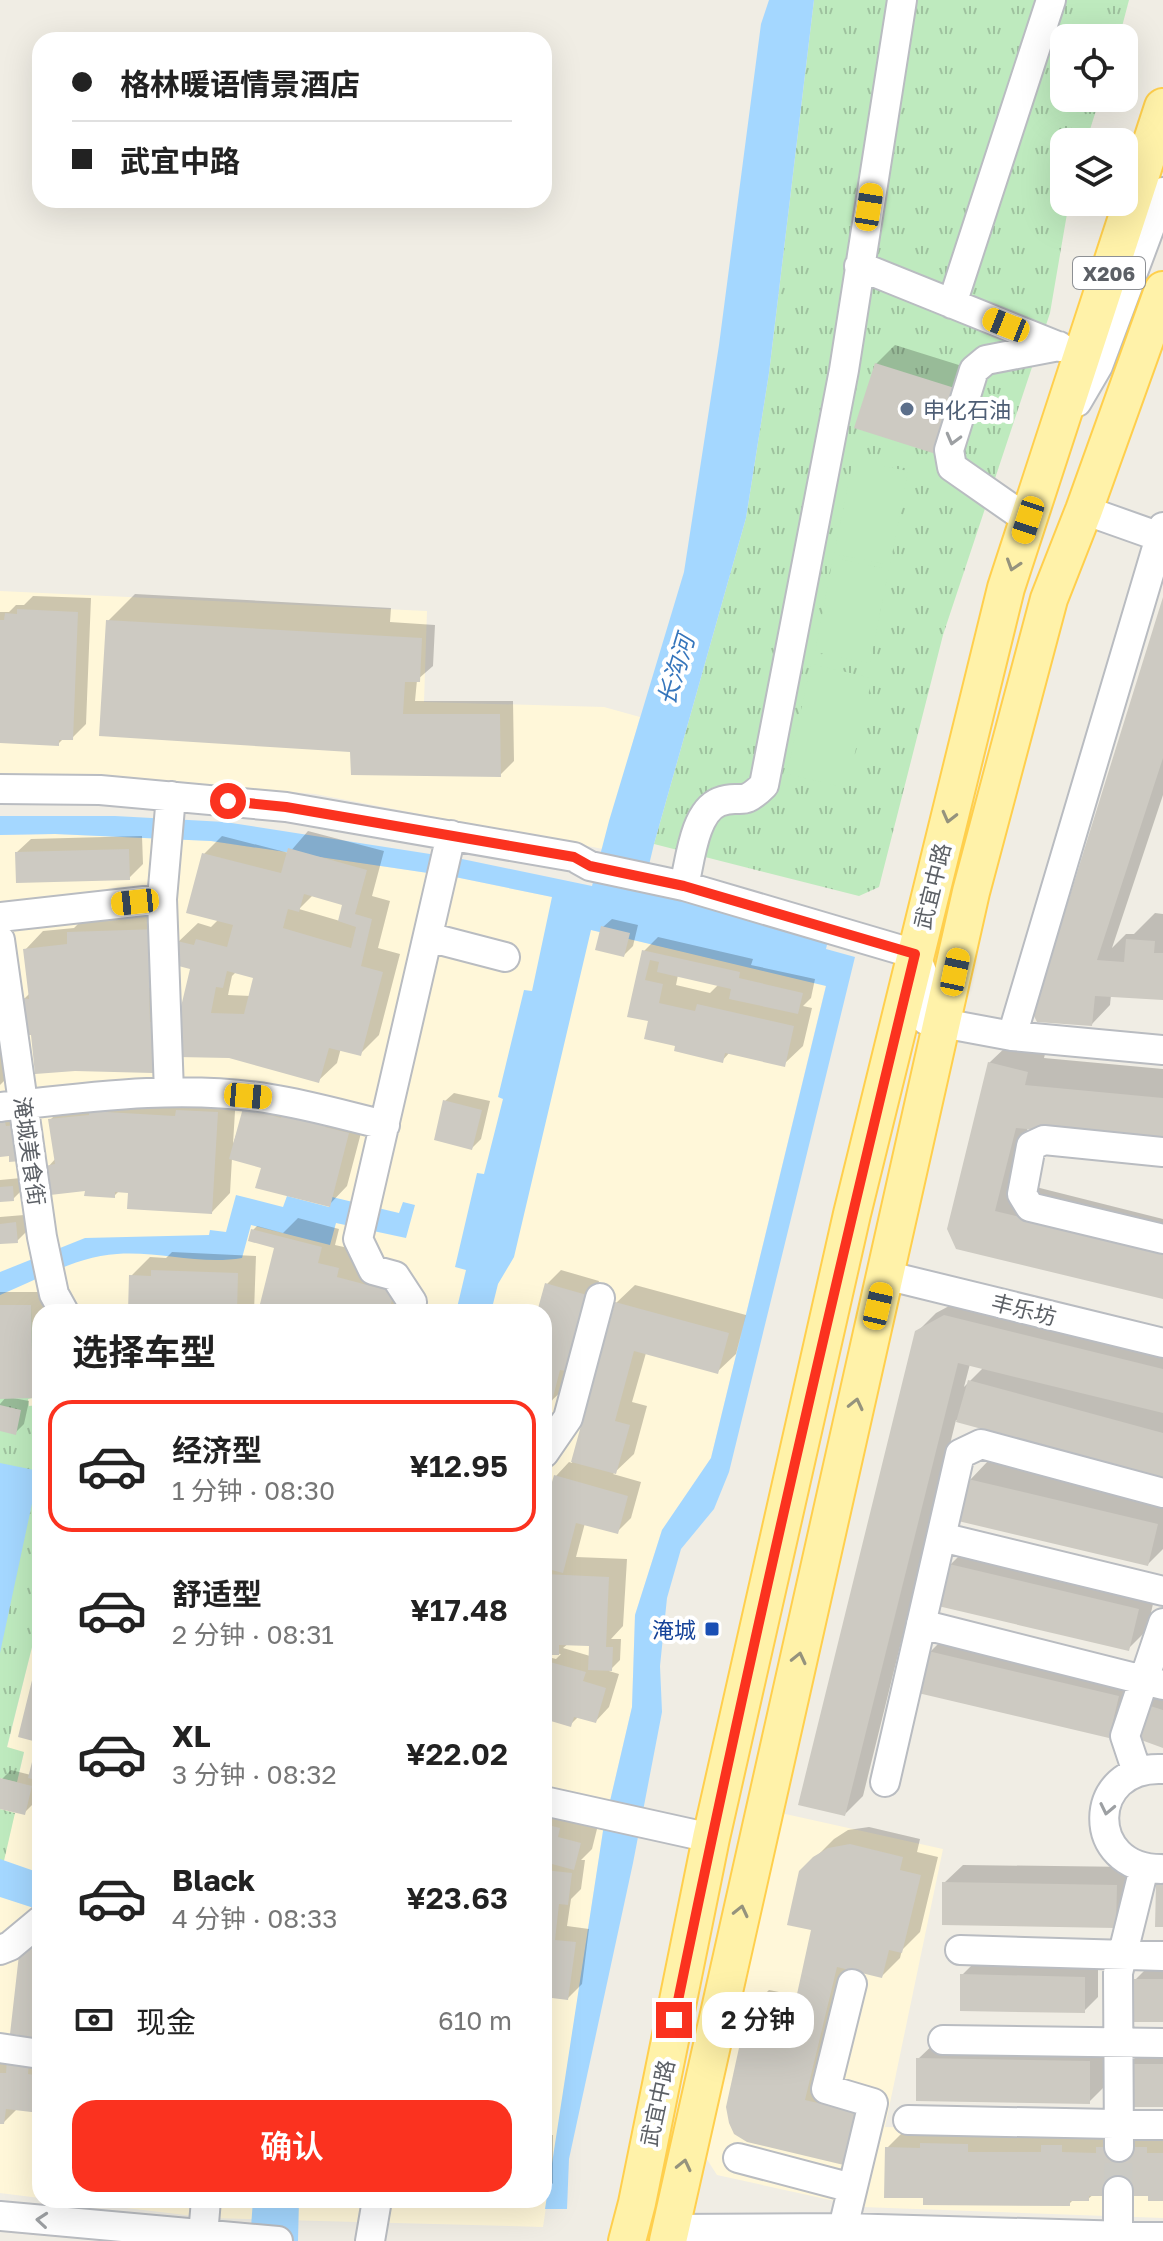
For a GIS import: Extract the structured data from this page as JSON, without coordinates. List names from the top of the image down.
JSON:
{
  "streets": {
    "main road": ["X206", "武宜中路"],
    "street": ["淹城美食街", "丰乐坊"]
  },
  "crossings": [
    ["武宜中路", "丰乐坊"]
  ],
  "water": ["长沟河"],
  "places": {
    "other": ["申化石油"],
    "transit": ["淹城"]
  },
  "page": {
    "banner": ["格林暖语情景酒店", "武宜中路"],
    "heading": "选择车型",
    "list": [
      {
        "name": "经济型",
        "note": "1 分钟 · 08:30",
        "value": "¥12.95"
      },
      {
        "name": "舒适型",
        "note": "2 分钟 · 08:31",
        "value": "¥17.48"
      },
      {
        "name": "XL",
        "note": "3 分钟 · 08:32",
        "value": "¥22.02"
      },
      {
        "name": "Black",
        "note": "4 分钟 · 08:33",
        "value": "¥23.63"
      }
    ],
    "pay": ["现金", "610 m"],
    "bubble": "2 分钟",
    "buttons": "确认"
  }
}
